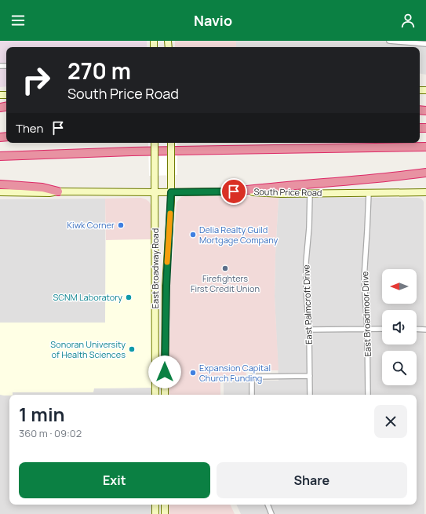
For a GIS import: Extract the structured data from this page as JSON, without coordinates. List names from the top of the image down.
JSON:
{
  "streets": {
    "main road": ["South Price Road", "East Broadway Road"],
    "street": ["East Palmcroft Drive", "East Broadmoor Drive"]
  },
  "crossings": [
    ["South Price Road", "East Broadway Road"],
    ["South Price Road", "East Palmcroft Drive"],
    ["South Price Road", "East Broadmoor Drive"]
  ],
  "places": [
    "Kiwk Corner",
    "Delia Realty Guild Mortgage Company",
    "Firefighters First Credit Union",
    "SCNM Laboratory",
    "Sonoran University of Health Sciences",
    "Expansion Capital Church Funding"
  ],
  "north": "left",
  "page": {
    "header": "Navio",
    "turn": ["270 m", "South Price Road"],
    "then": "Then",
    "heading": ["1 min", "360 m · 09:02"],
    "buttons": ["Exit", "Share"]
  }
}
